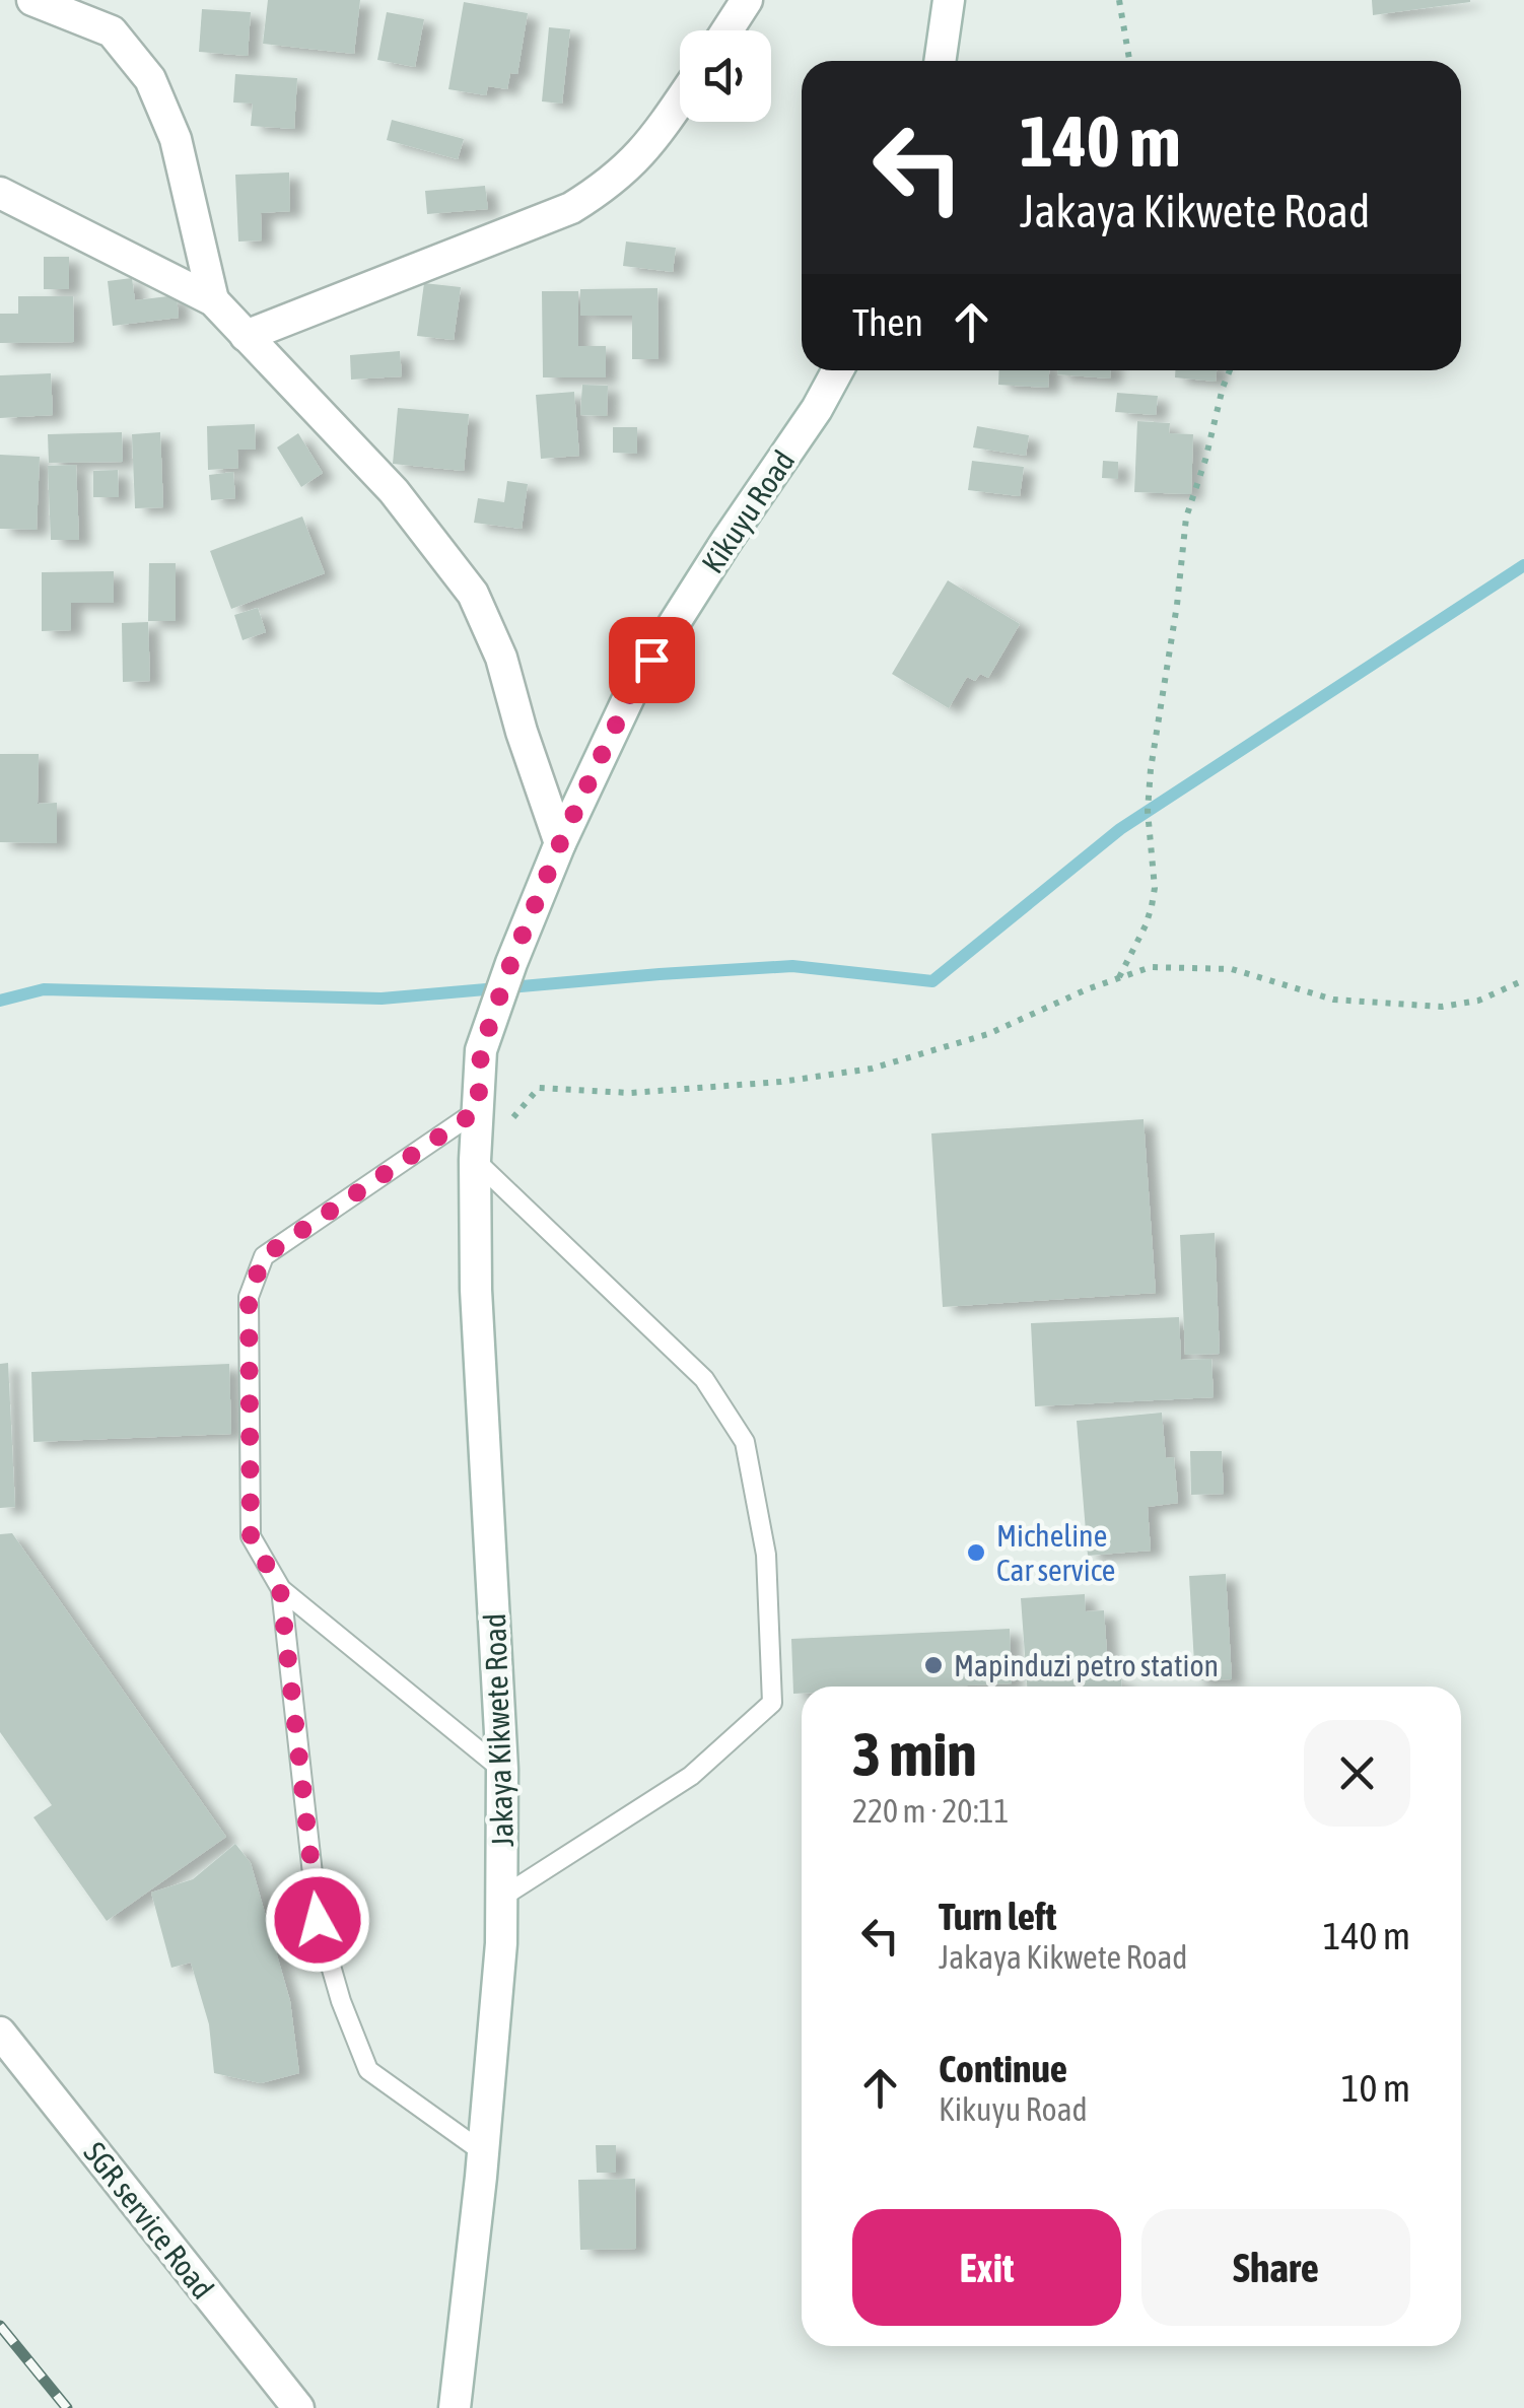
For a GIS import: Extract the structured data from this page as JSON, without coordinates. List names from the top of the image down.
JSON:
{
  "streets": {
    "street": ["Kikuyu Road", "Jakaya Kikwete Road", "SGR service Road"]
  },
  "crossings": [
    ["Kikuyu Road", "Jakaya Kikwete Road"]
  ],
  "places": ["Micheline Car service", "Mapinduzi petro station"],
  "page": {
    "turn": ["140 m", "Jakaya Kikwete Road"],
    "then": "Then",
    "heading": ["3 min", "220 m · 20:11"],
    "list": [
      {
        "name": "Turn left",
        "note": "Jakaya Kikwete Road",
        "value": "140 m"
      },
      {
        "name": "Continue",
        "note": "Kikuyu Road",
        "value": "10 m"
      }
    ],
    "buttons": ["Exit", "Share"]
  }
}
